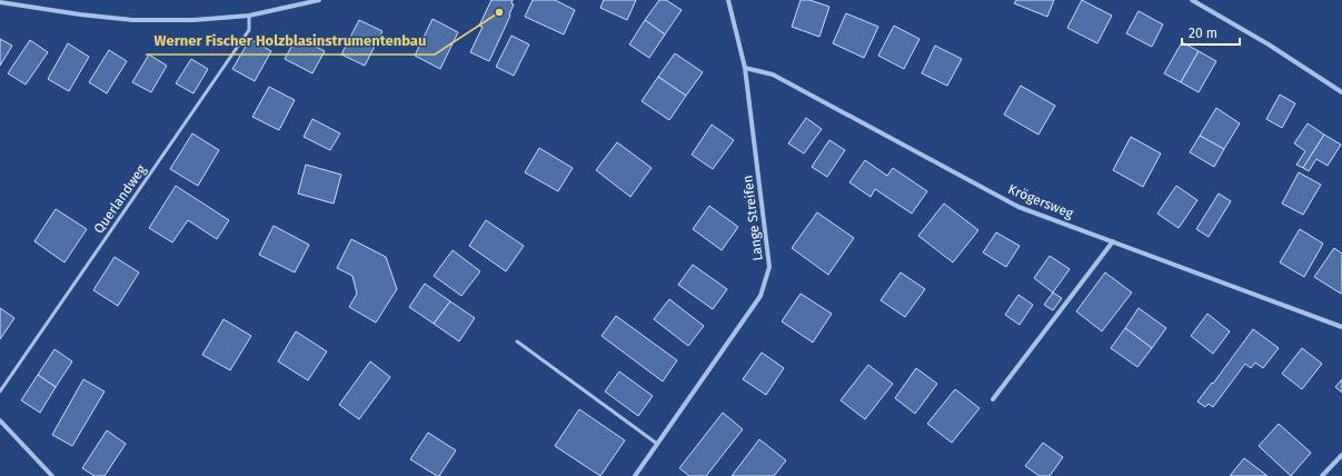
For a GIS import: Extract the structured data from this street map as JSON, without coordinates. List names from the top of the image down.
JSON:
{
  "streets": {
    "street": ["Krögersweg", "Lange Streifen"],
    "lane": ["Querlandweg"]
  },
  "crossings": [
    ["Krögersweg", "Lange Streifen"]
  ],
  "places": ["Werner Fischer Holzblasinstrumentenbau"],
  "scale_bar": "20 m"
}
